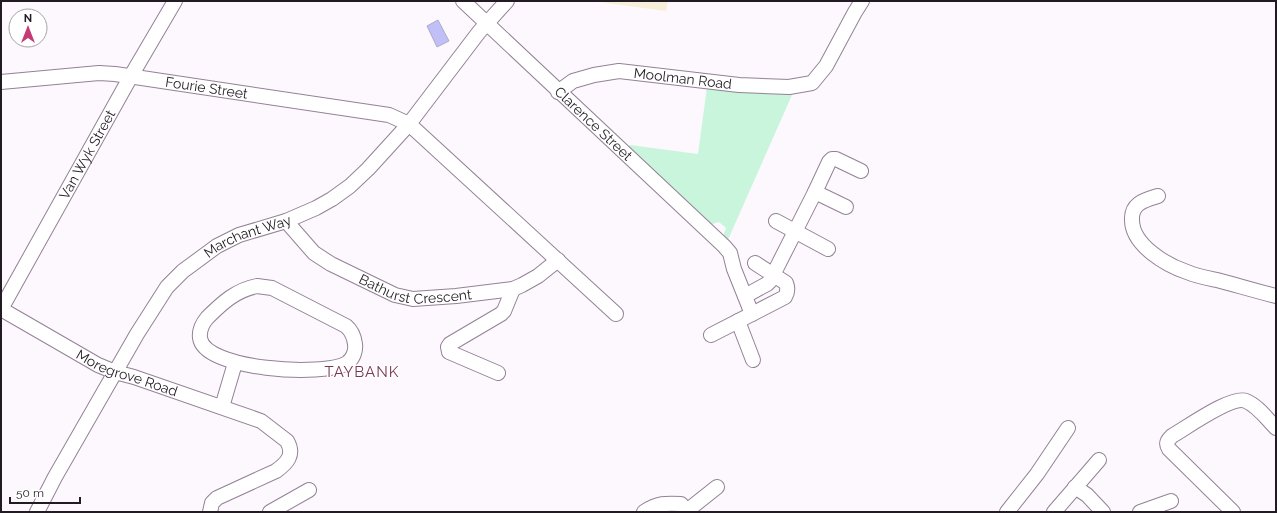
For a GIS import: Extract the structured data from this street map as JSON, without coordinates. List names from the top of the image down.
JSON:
{
  "streets": {
    "street": [
      "Moolman Road",
      "Fourie Street",
      "Clarence Street",
      "Van Wyk Street",
      "Marchant Way",
      "Bathurst Crescent",
      "Moregrove Road"
    ]
  },
  "crossings": [
    ["Moolman Road", "Clarence Street"],
    ["Fourie Street", "Van Wyk Street"],
    ["Fourie Street", "Marchant Way"],
    ["Clarence Street", "Marchant Way"],
    ["Van Wyk Street", "Moregrove Road"],
    ["Marchant Way", "Bathurst Crescent"],
    ["Marchant Way", "Moregrove Road"]
  ],
  "districts": ["TAYBANK"],
  "scale_bar": "50 m",
  "north": "top"
}
